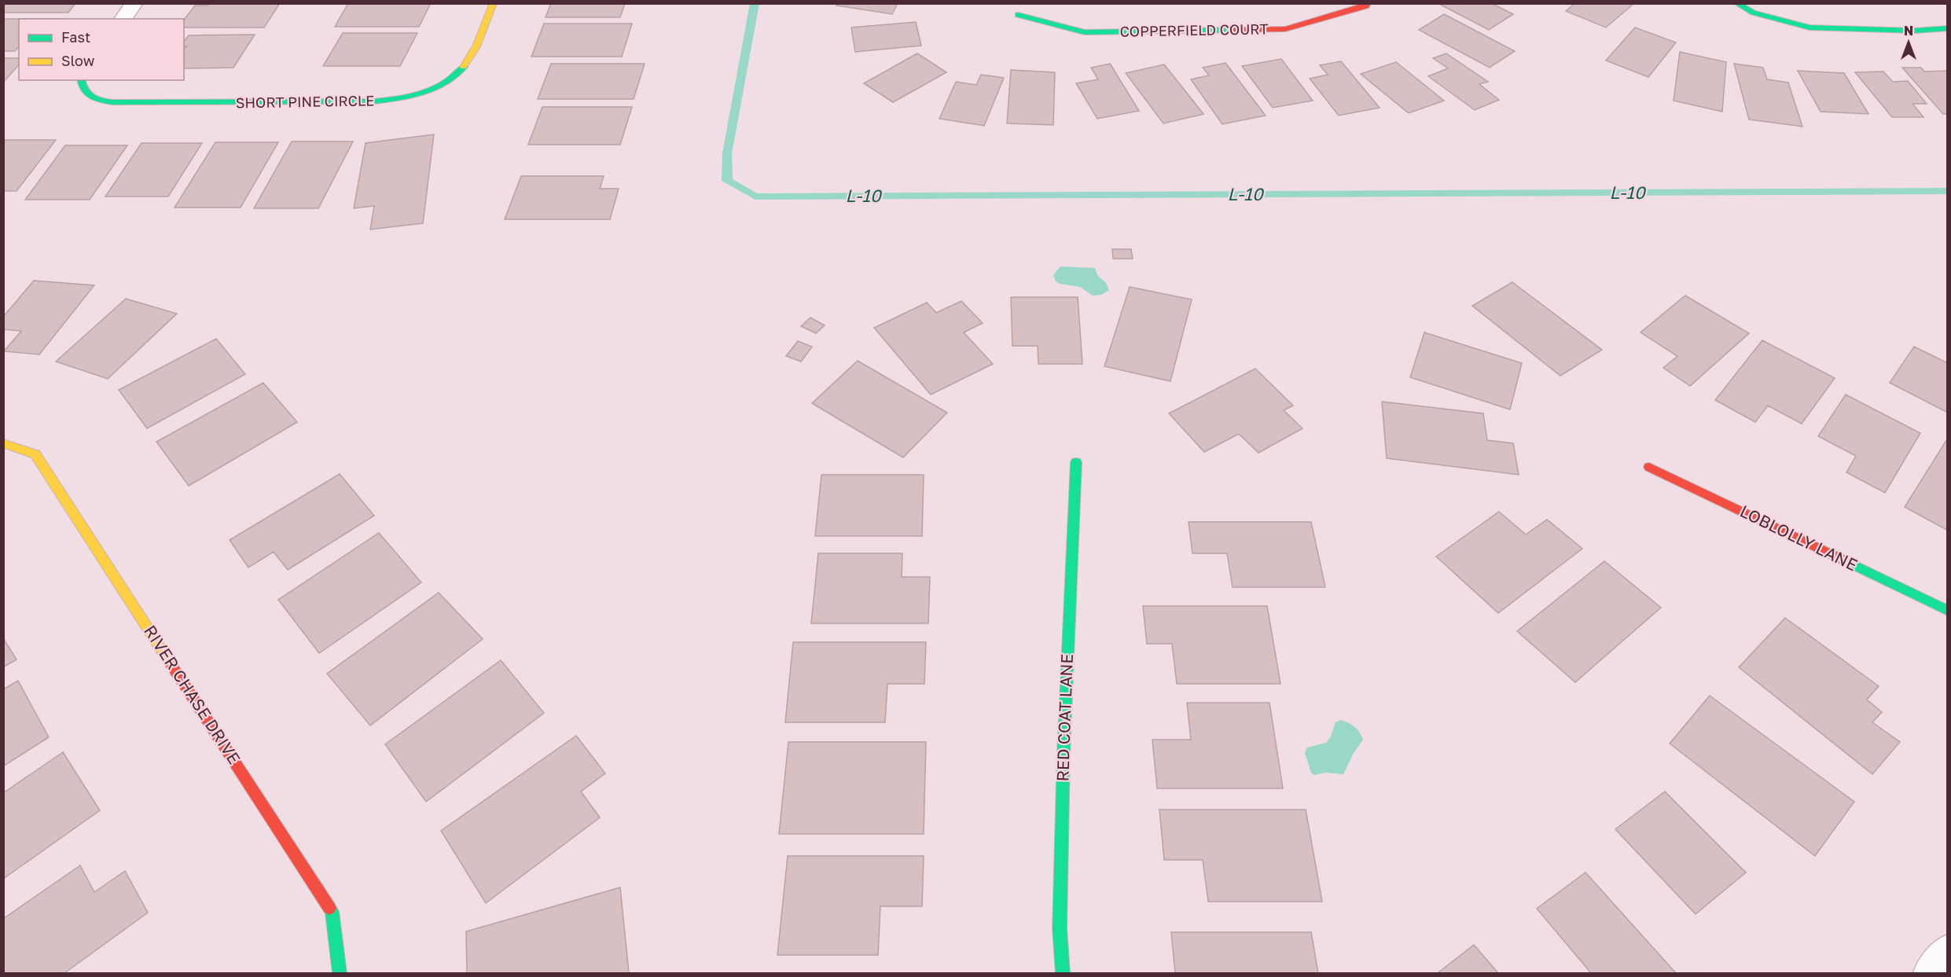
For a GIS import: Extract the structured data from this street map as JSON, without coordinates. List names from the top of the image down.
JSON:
{
  "streets": {
    "street": [
      "COPPERFIELD COURT",
      "SHORT PINE CIRCLE",
      "LOBLOLLY LANE",
      "RIVER CHASE DRIVE",
      "RED COAT LANE"
    ]
  },
  "water": ["L-10"],
  "legend": ["Fast", "Slow"],
  "north": "top"
}
